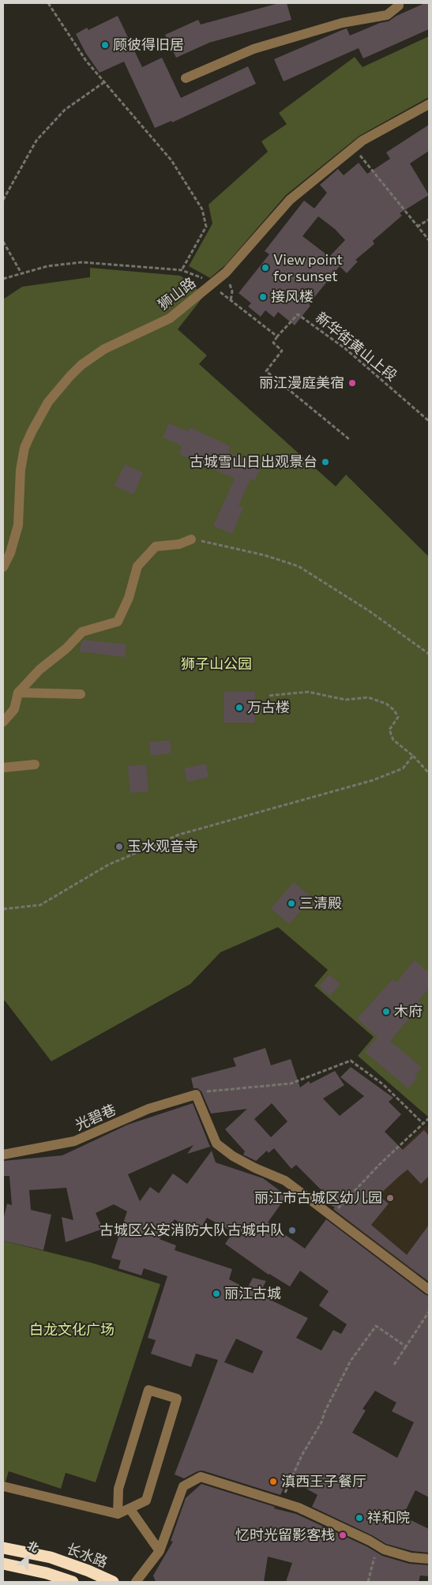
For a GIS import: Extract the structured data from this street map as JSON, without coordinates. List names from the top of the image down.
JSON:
{
  "streets": {
    "highway": ["长水路"],
    "street": ["狮山路", "光碧巷"],
    "path": ["新华街黄山上段"]
  },
  "parks": ["狮子山公园", "白龙文化广场"],
  "places": [
    "顾彼得旧居",
    "View point for sunset",
    "接风楼",
    "丽江漫庭美宿",
    "古城雪山日出观景台",
    "万古楼",
    "玉水观音寺",
    "三清殿",
    "木府",
    "丽江市古城区幼儿园",
    "古城区公安消防大队古城中队",
    "丽江古城",
    "滇西王子餐厅",
    "祥和院",
    "忆时光留影客栈"
  ],
  "north": "top right"
}
